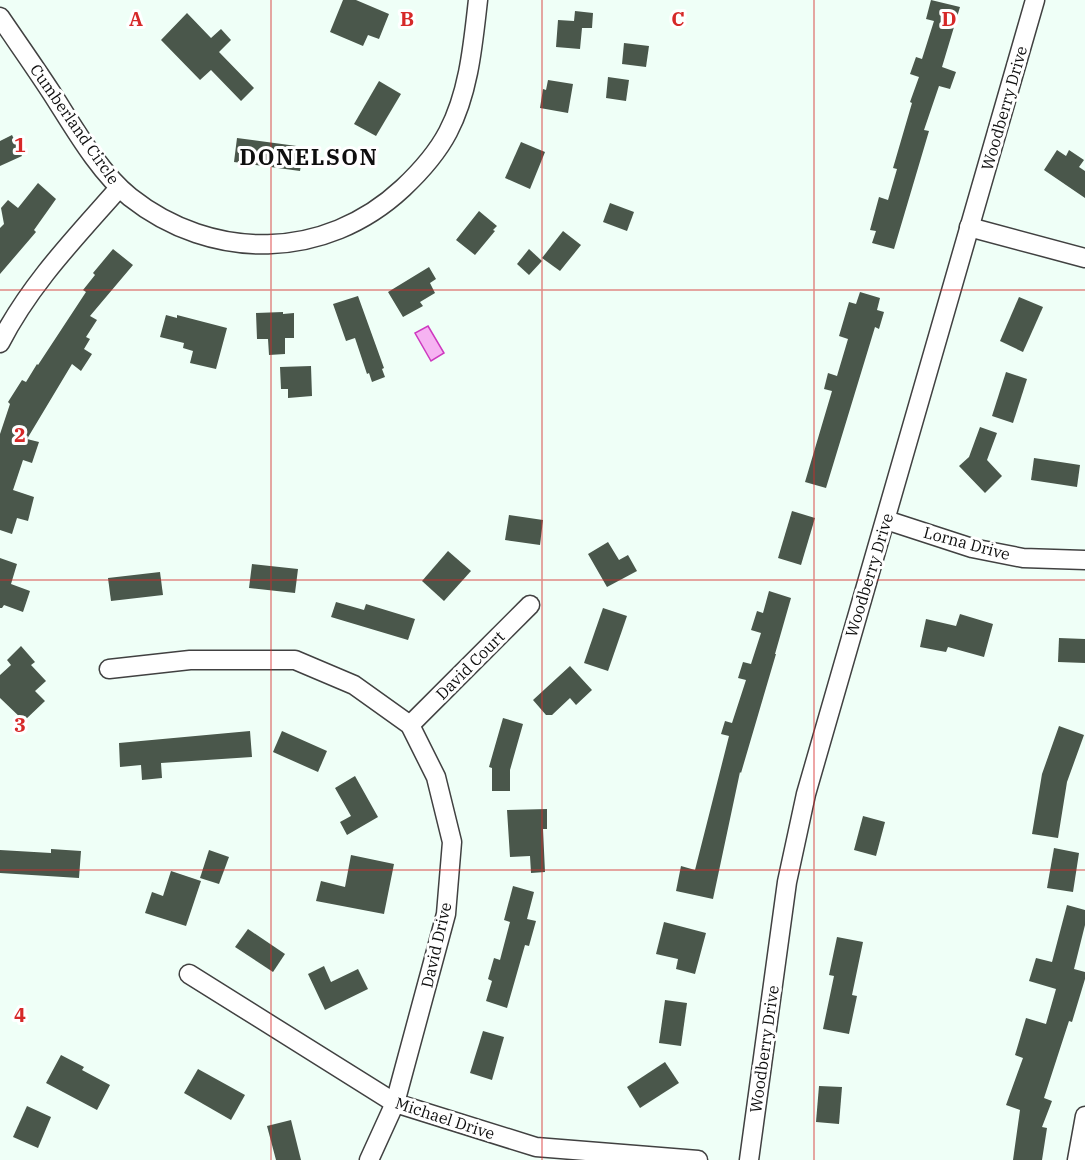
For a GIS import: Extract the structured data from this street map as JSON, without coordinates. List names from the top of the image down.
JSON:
{
  "streets": {
    "street": [
      "Woodberry Drive",
      "Cumberland Circle",
      "Lorna Drive",
      "David Court",
      "David Drive",
      "Michael Drive"
    ]
  },
  "crossings": [
    ["Woodberry Drive", "Lorna Drive"],
    ["David Court", "David Drive"],
    ["David Drive", "Michael Drive"]
  ],
  "districts": ["DONELSON"],
  "grid": {
    "columns": [
      "A",
      "B",
      "C",
      "D"
    ],
    "rows": [
      "1",
      "2",
      "3",
      "4"
    ]
  }
}
